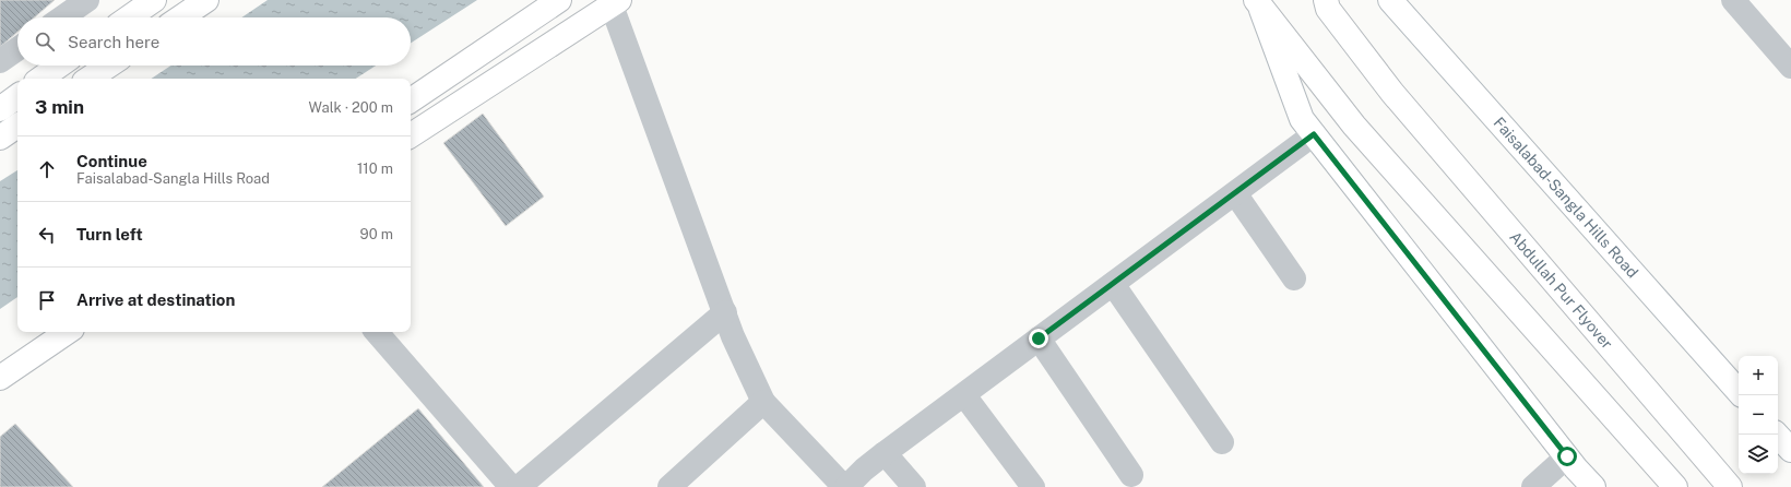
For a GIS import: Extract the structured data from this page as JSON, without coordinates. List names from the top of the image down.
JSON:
{
  "streets": {
    "main road": ["Faisalabad-Sangla Hills Road", "Abdullah Pur Flyover"]
  },
  "page": {
    "search": "Search here",
    "heading": ["3 min", "Walk · 200 m"],
    "list": [
      ["Continue", "Faisalabad-Sangla Hills Road", "110 m"],
      ["Turn left", "90 m"],
      "Arrive at destination"
    ],
    "map_buttons": ["+", "−"]
  }
}
